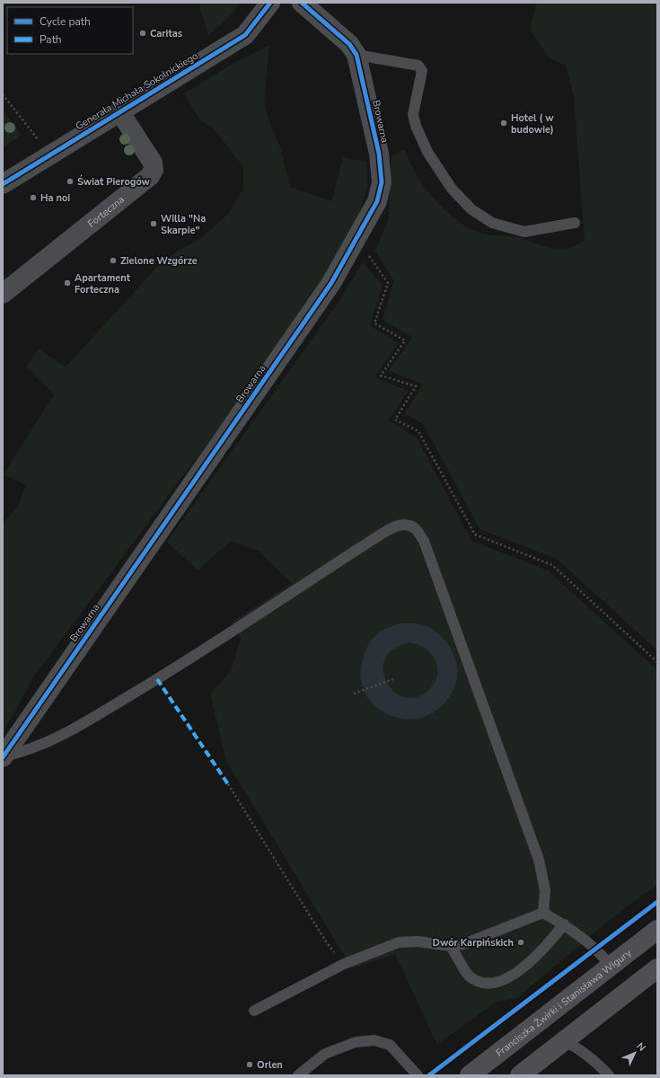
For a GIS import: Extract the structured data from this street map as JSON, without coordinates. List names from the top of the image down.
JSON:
{
  "streets": {
    "main road": ["Franciszka Żwirki i Stanisława Wigury"],
    "street": ["Generała Michała Sokolnickiego", "Browarna", "Forteczna"]
  },
  "crossings": [
    ["Generała Michała Sokolnickiego", "Forteczna"]
  ],
  "places": [
    "Caritas",
    "Hotel ( w budowie)",
    "Świat Pierogów",
    "Ha noi",
    "Willa \"Na Skarpie\"",
    "Zielone Wzgórze",
    "Apartament Forteczna",
    "Dwór Karpińskich",
    "Orlen"
  ],
  "legend": ["Cycle path", "Path"],
  "north": "top right"
}
